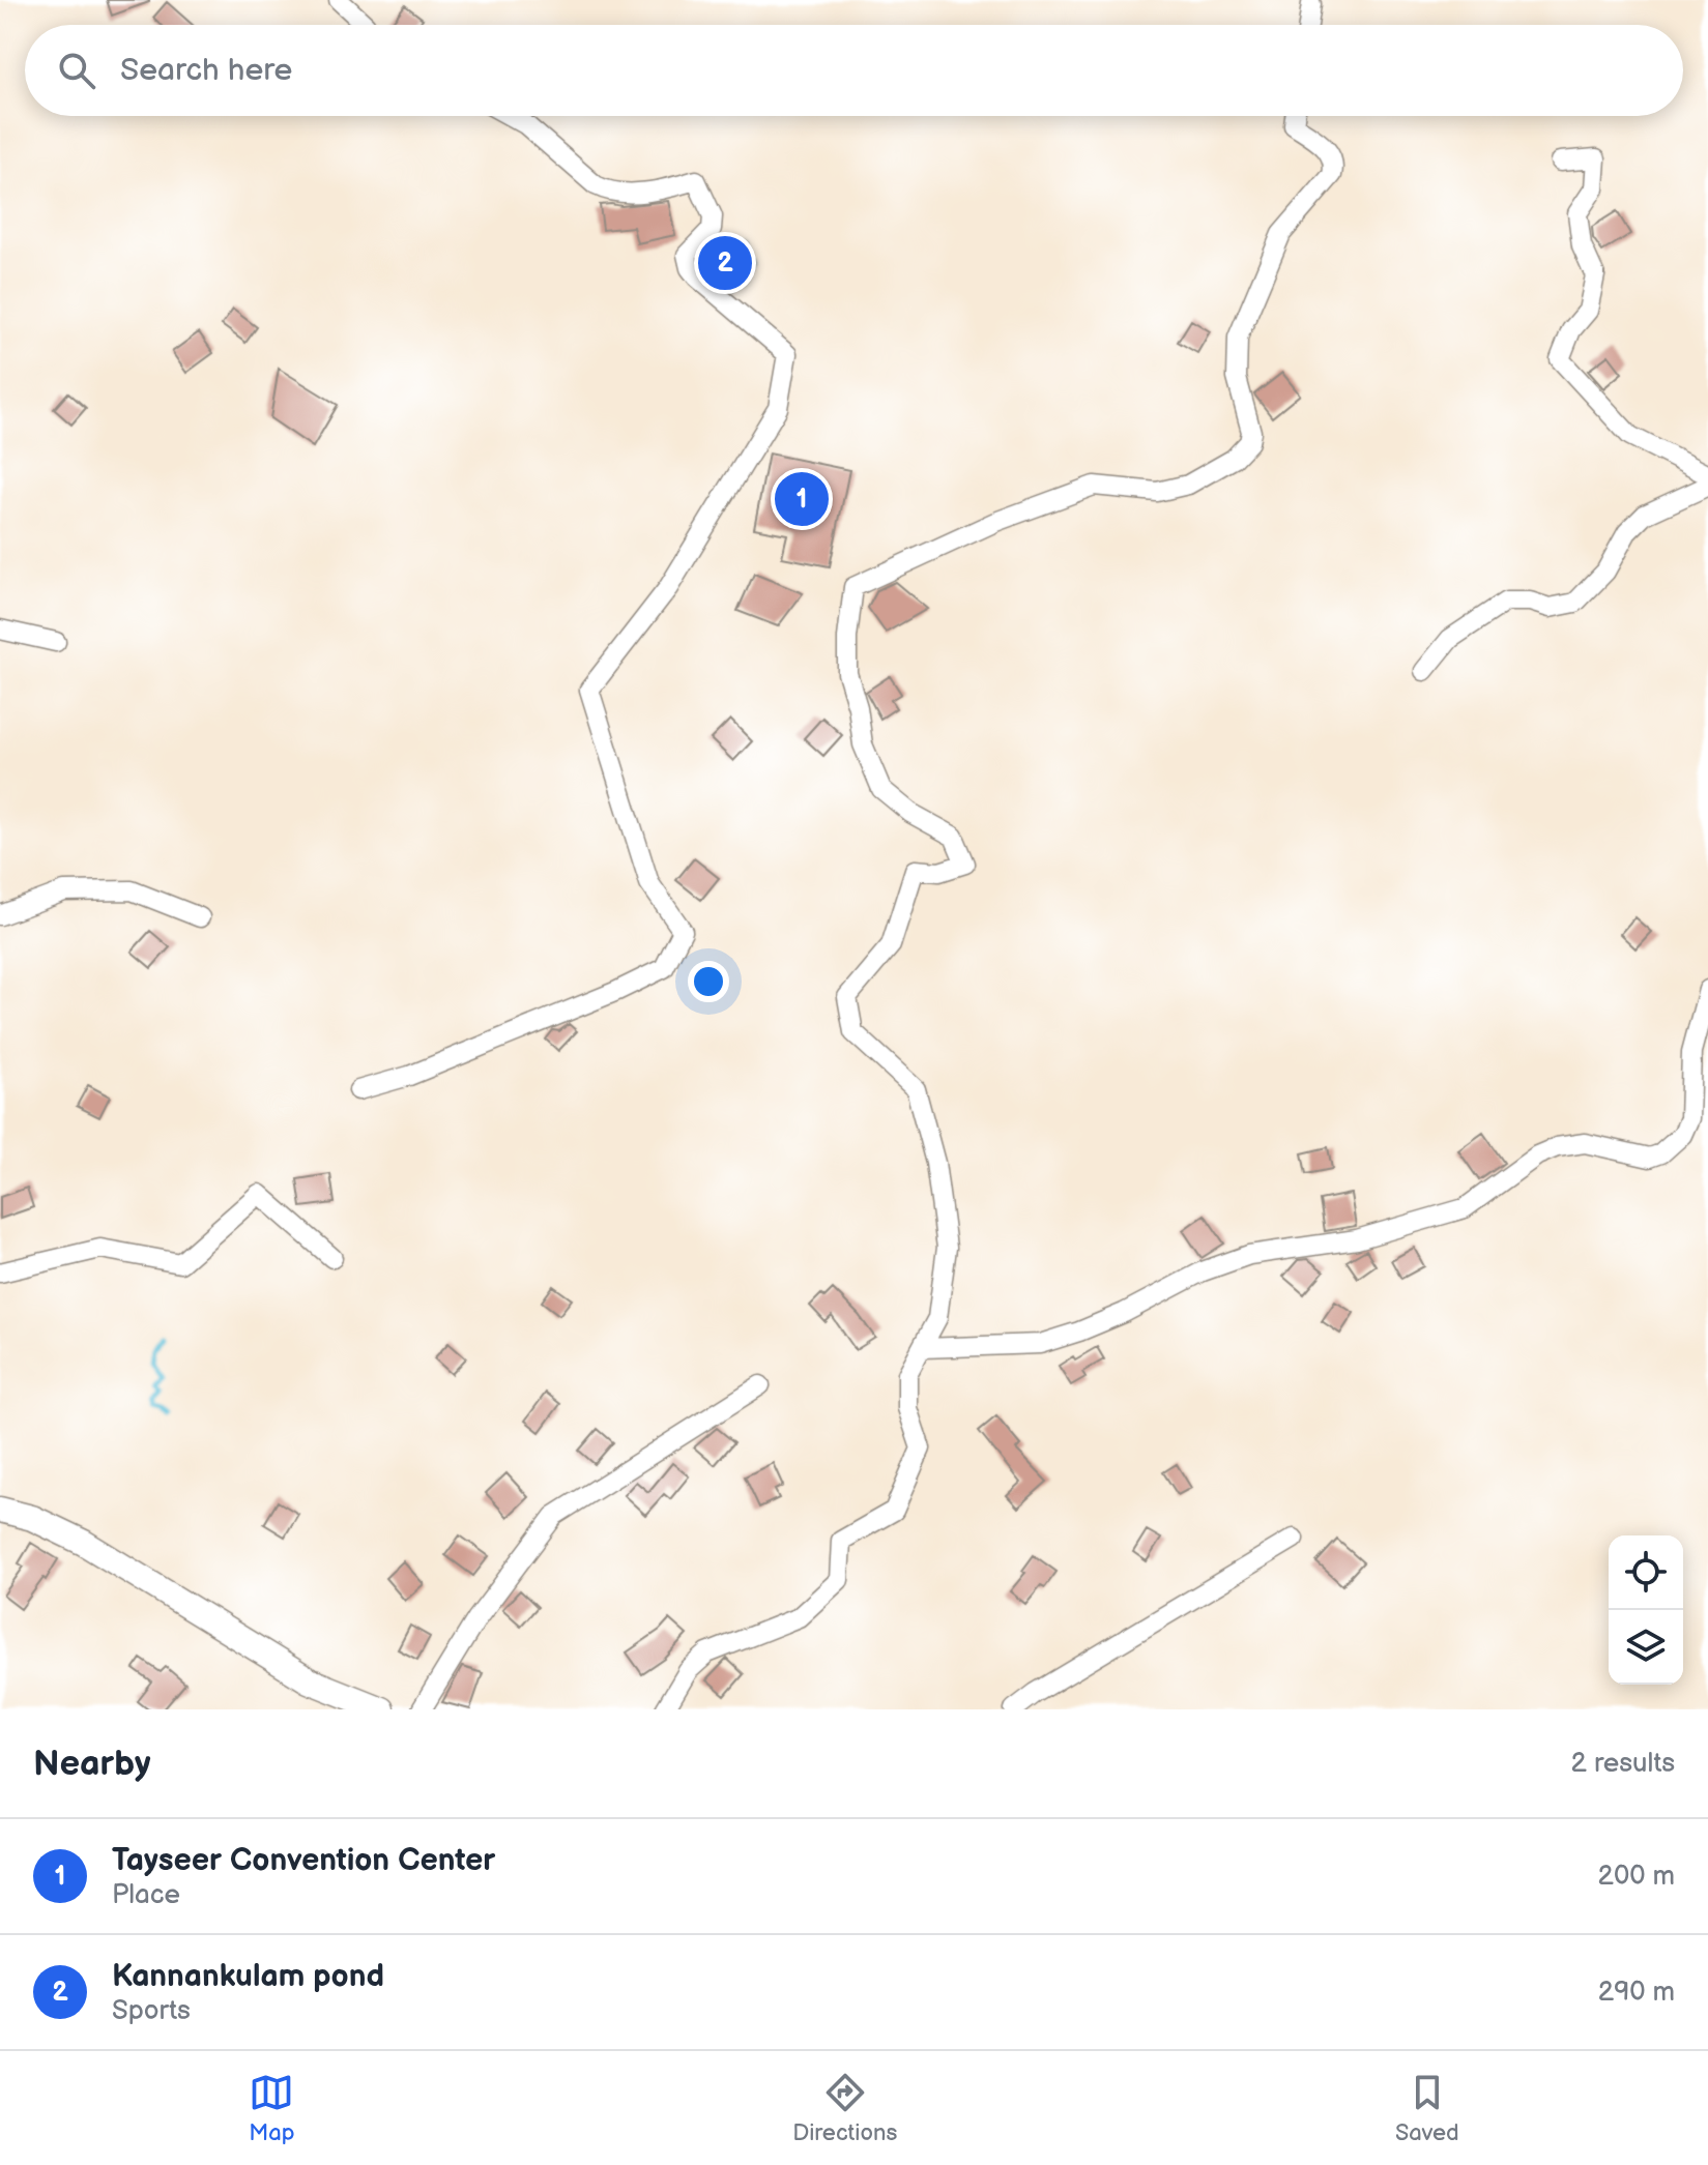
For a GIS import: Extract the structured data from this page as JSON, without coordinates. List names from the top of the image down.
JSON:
{
  "page": {
    "search": "Search here",
    "pins": ["2", "1"],
    "heading": ["Nearby", "2 results"],
    "list": [
      {
        "mark": "1",
        "name": "Tayseer Convention Center",
        "note": "Place",
        "value": "200 m"
      },
      {
        "mark": "2",
        "name": "Kannankulam pond",
        "note": "Sports",
        "value": "290 m"
      }
    ],
    "nav": ["Map", "Directions", "Saved"]
  }
}
